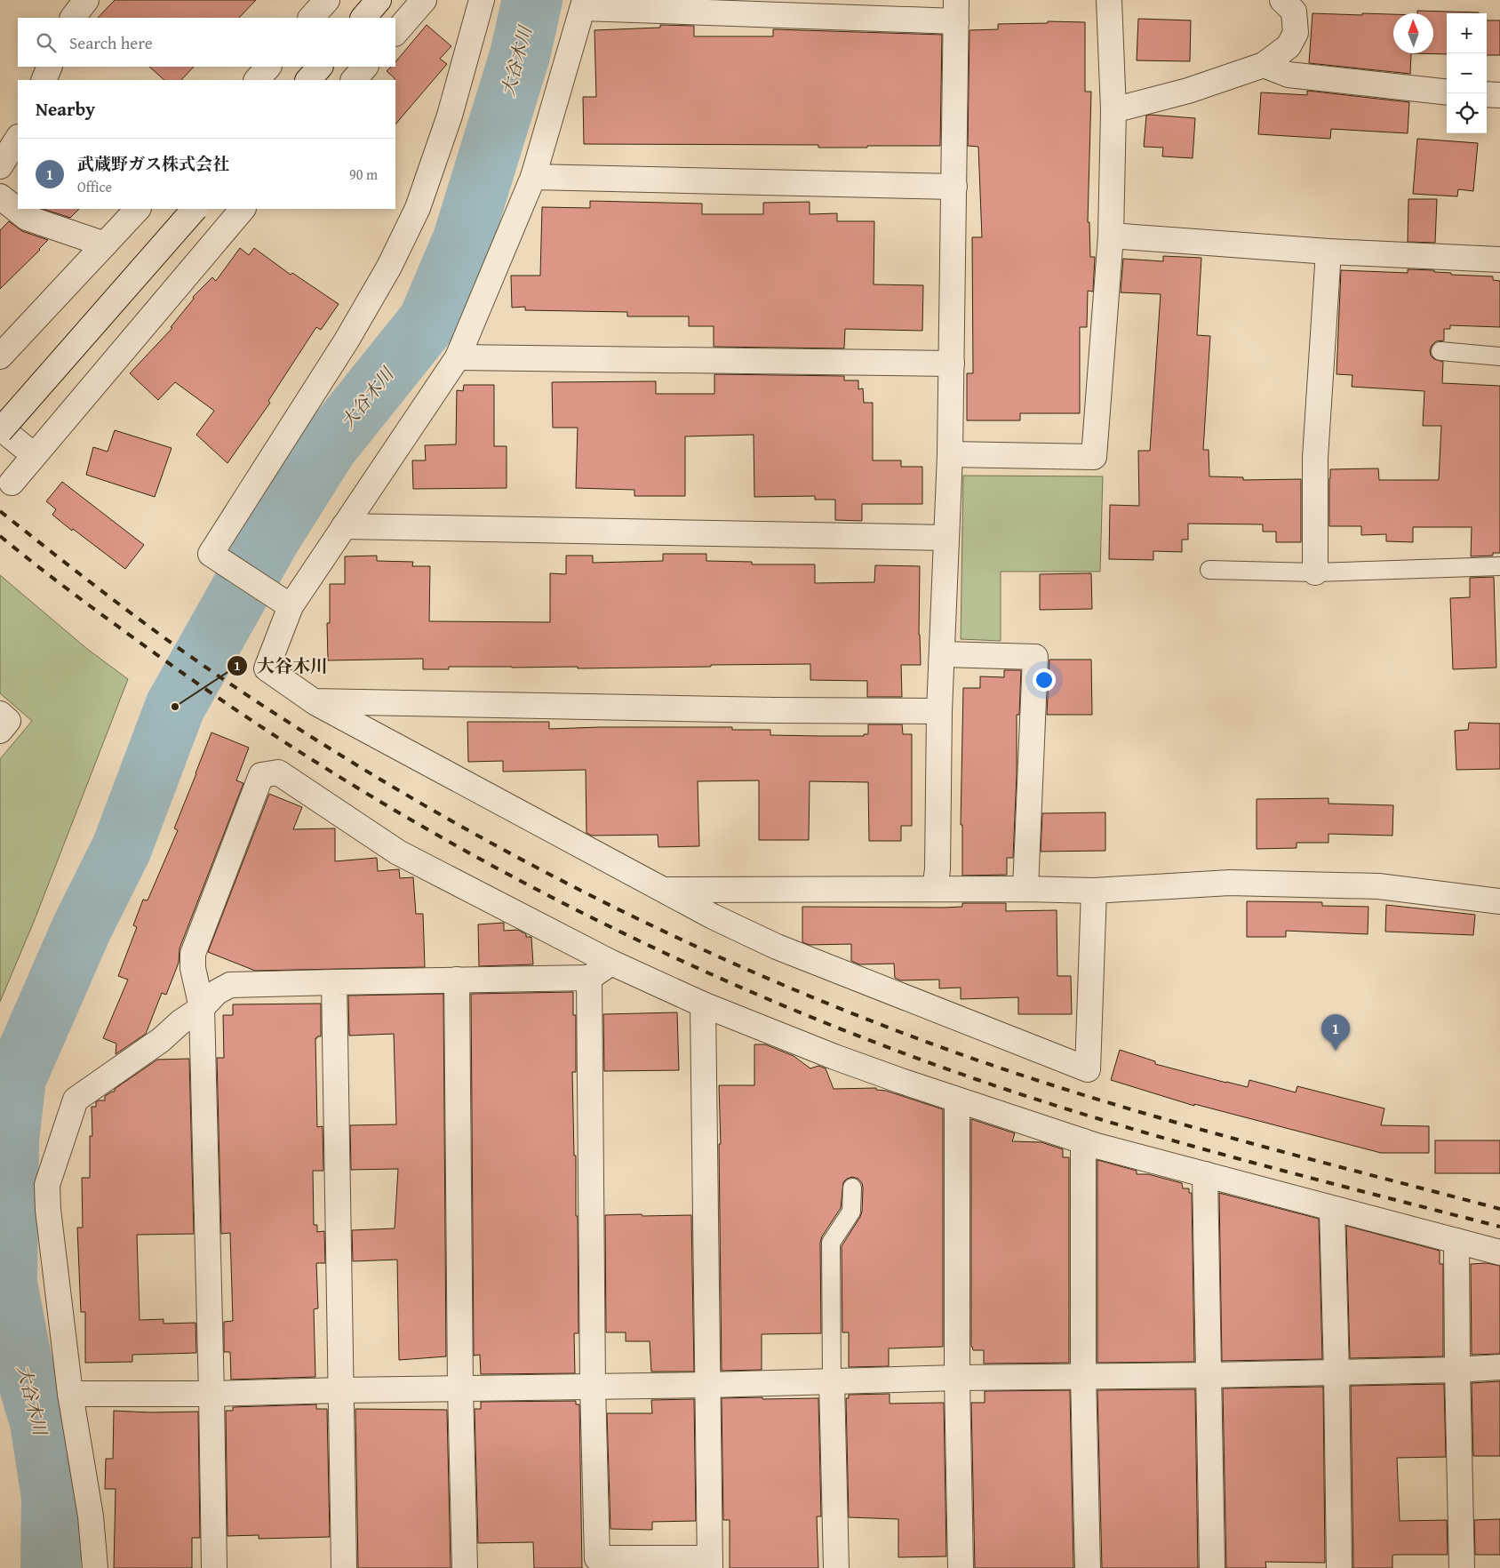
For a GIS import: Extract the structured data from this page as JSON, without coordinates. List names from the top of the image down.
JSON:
{
  "water": ["大谷木川"],
  "places": ["大谷木川"],
  "north": "top",
  "page": {
    "map_buttons": ["+", "−"],
    "search": "Search here",
    "heading": "Nearby",
    "list": [
      {
        "mark": "1",
        "name": "武蔵野ガス株式会社",
        "note": "Office",
        "value": "90 m"
      }
    ],
    "pins": "1"
  }
}
